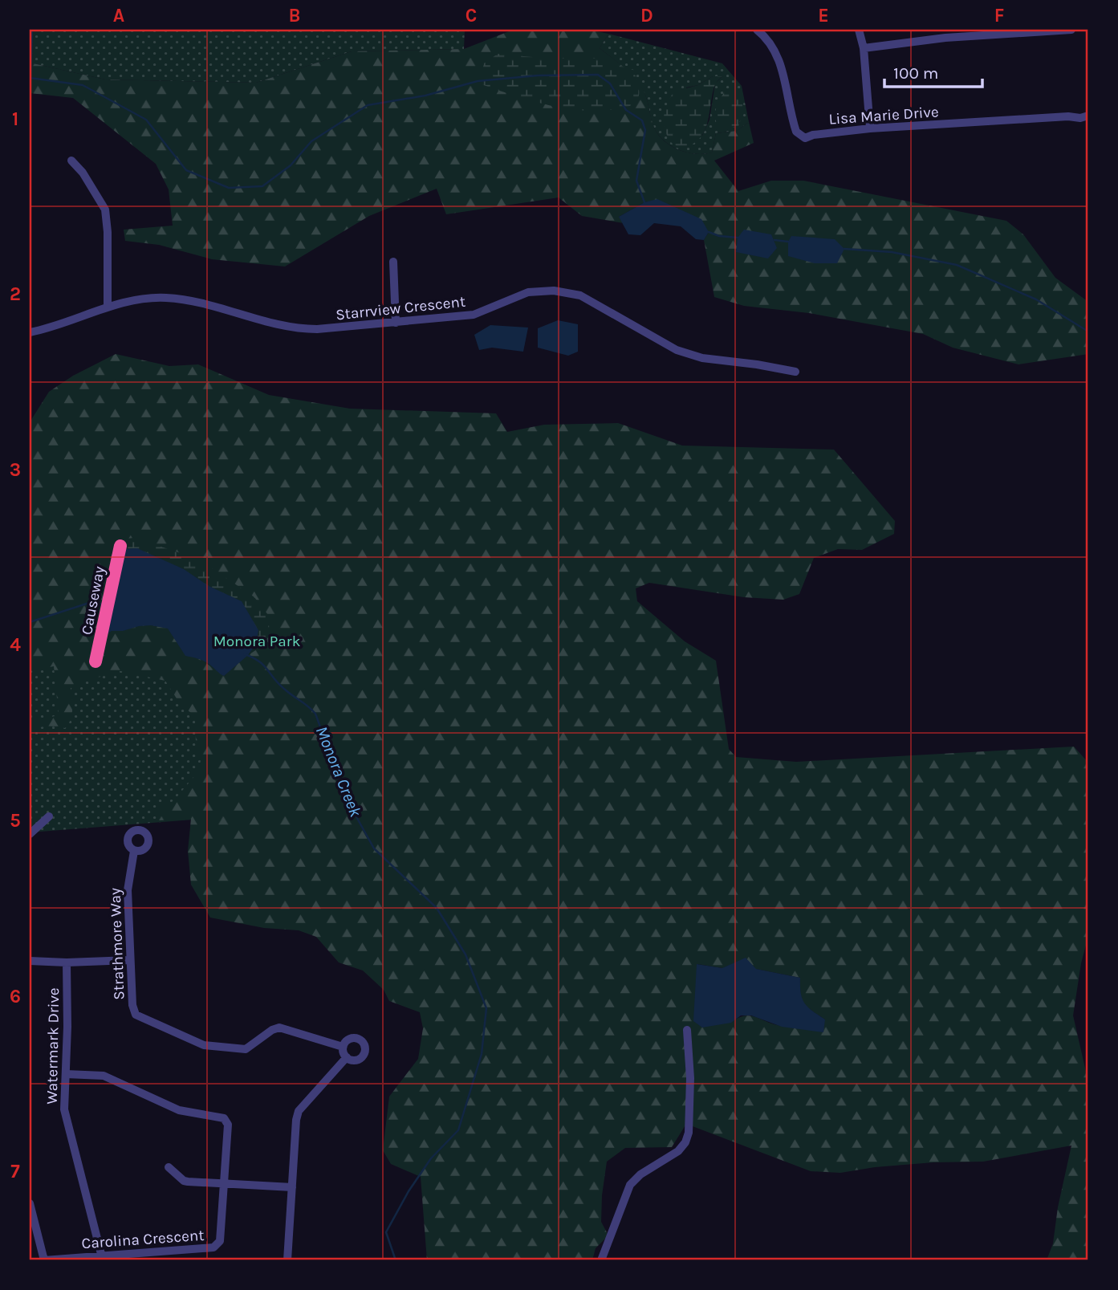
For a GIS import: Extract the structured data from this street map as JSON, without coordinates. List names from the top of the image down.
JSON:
{
  "streets": {
    "highway": ["Causeway"],
    "street": [
      "Lisa Marie Drive",
      "Starrview Crescent",
      "Strathmore Way",
      "Watermark Drive",
      "Carolina Crescent"
    ]
  },
  "crossings": [
    ["Watermark Drive", "Carolina Crescent"]
  ],
  "water": ["Monora Creek"],
  "parks": ["Monora Park"],
  "scale_bar": "100 m",
  "grid": {
    "columns": [
      "A",
      "B",
      "C",
      "D",
      "E",
      "F"
    ],
    "rows": [
      "1",
      "2",
      "3",
      "4",
      "5",
      "6",
      "7"
    ]
  }
}
